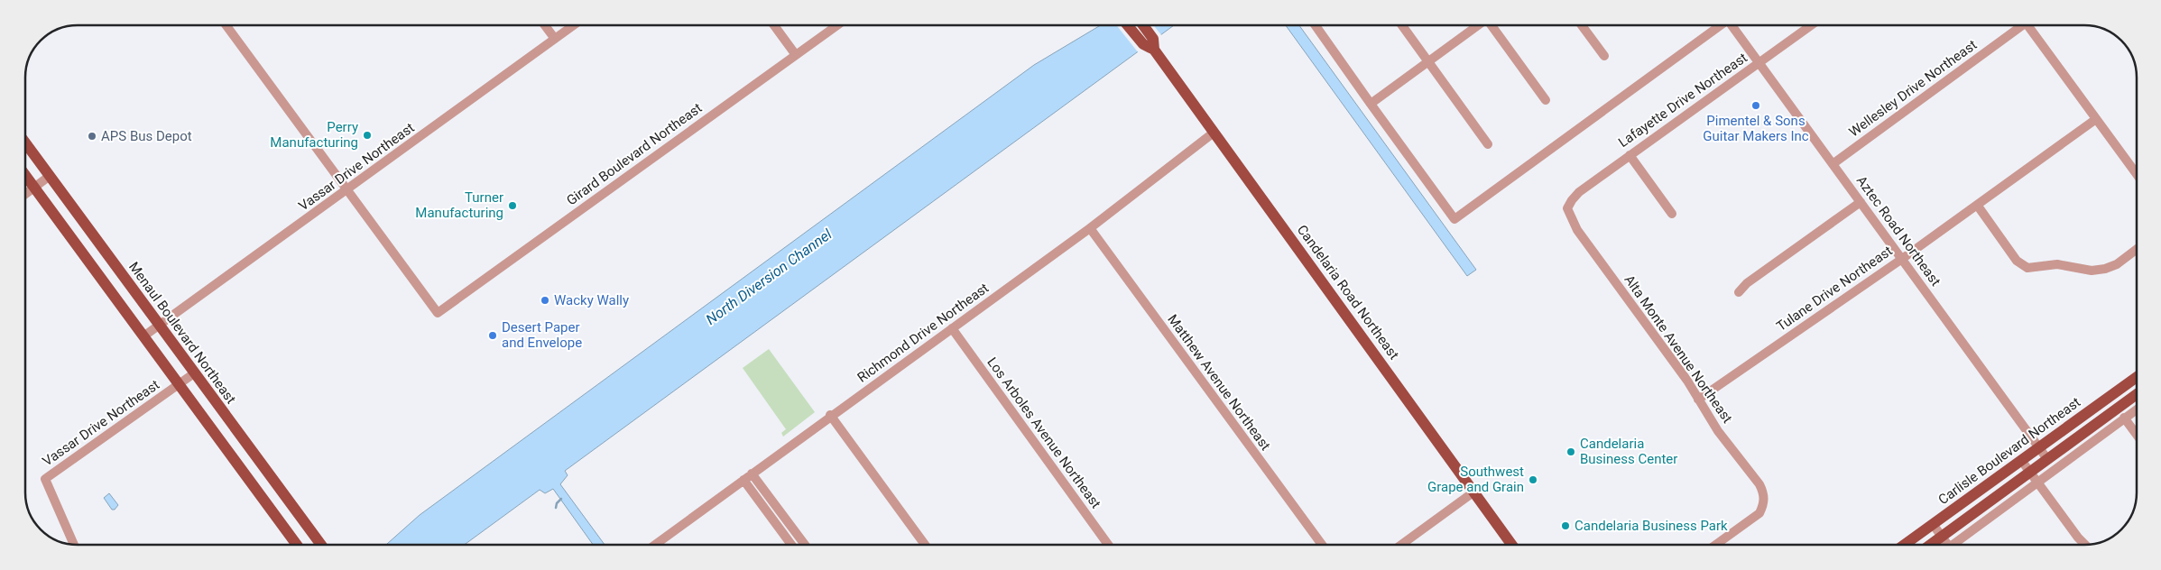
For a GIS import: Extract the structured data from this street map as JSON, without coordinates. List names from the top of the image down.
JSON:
{
  "streets": {
    "main road": ["Candelaria Road Northeast", "Menaul Boulevard Northeast", "Carlisle Boulevard Northeast"],
    "street": [
      "Wellesley Drive Northeast",
      "Lafayette Drive Northeast",
      "Girard Boulevard Northeast",
      "Vassar Drive Northeast",
      "Aztec Road Northeast",
      "Tulane Drive Northeast",
      "Richmond Drive Northeast",
      "Alta Monte Avenue Northeast",
      "Matthew Avenue Northeast",
      "Los Arboles Avenue Northeast"
    ]
  },
  "crossings": [
    ["Wellesley Drive Northeast", "Aztec Road Northeast"],
    ["Lafayette Drive Northeast", "Aztec Road Northeast"],
    ["Lafayette Drive Northeast", "Alta Monte Avenue Northeast"],
    ["Girard Boulevard Northeast", "Vassar Drive Northeast"],
    ["Vassar Drive Northeast", "Menaul Boulevard Northeast"],
    ["Aztec Road Northeast", "Tulane Drive Northeast"],
    ["Aztec Road Northeast", "Carlisle Boulevard Northeast"],
    ["Tulane Drive Northeast", "Alta Monte Avenue Northeast"],
    ["Candelaria Road Northeast", "Richmond Drive Northeast"],
    ["Richmond Drive Northeast", "Matthew Avenue Northeast"],
    ["Richmond Drive Northeast", "Los Arboles Avenue Northeast"]
  ],
  "water": ["North Diversion Channel"],
  "places": [
    "Pimentel & Sons Guitar Makers Inc",
    "Perry Manufacturing",
    "APS Bus Depot",
    "Turner Manufacturing",
    "Wacky Wally",
    "Desert Paper and Envelope",
    "Candelaria Business Center",
    "Southwest Grape and Grain",
    "Candelaria Business Park"
  ]
}
